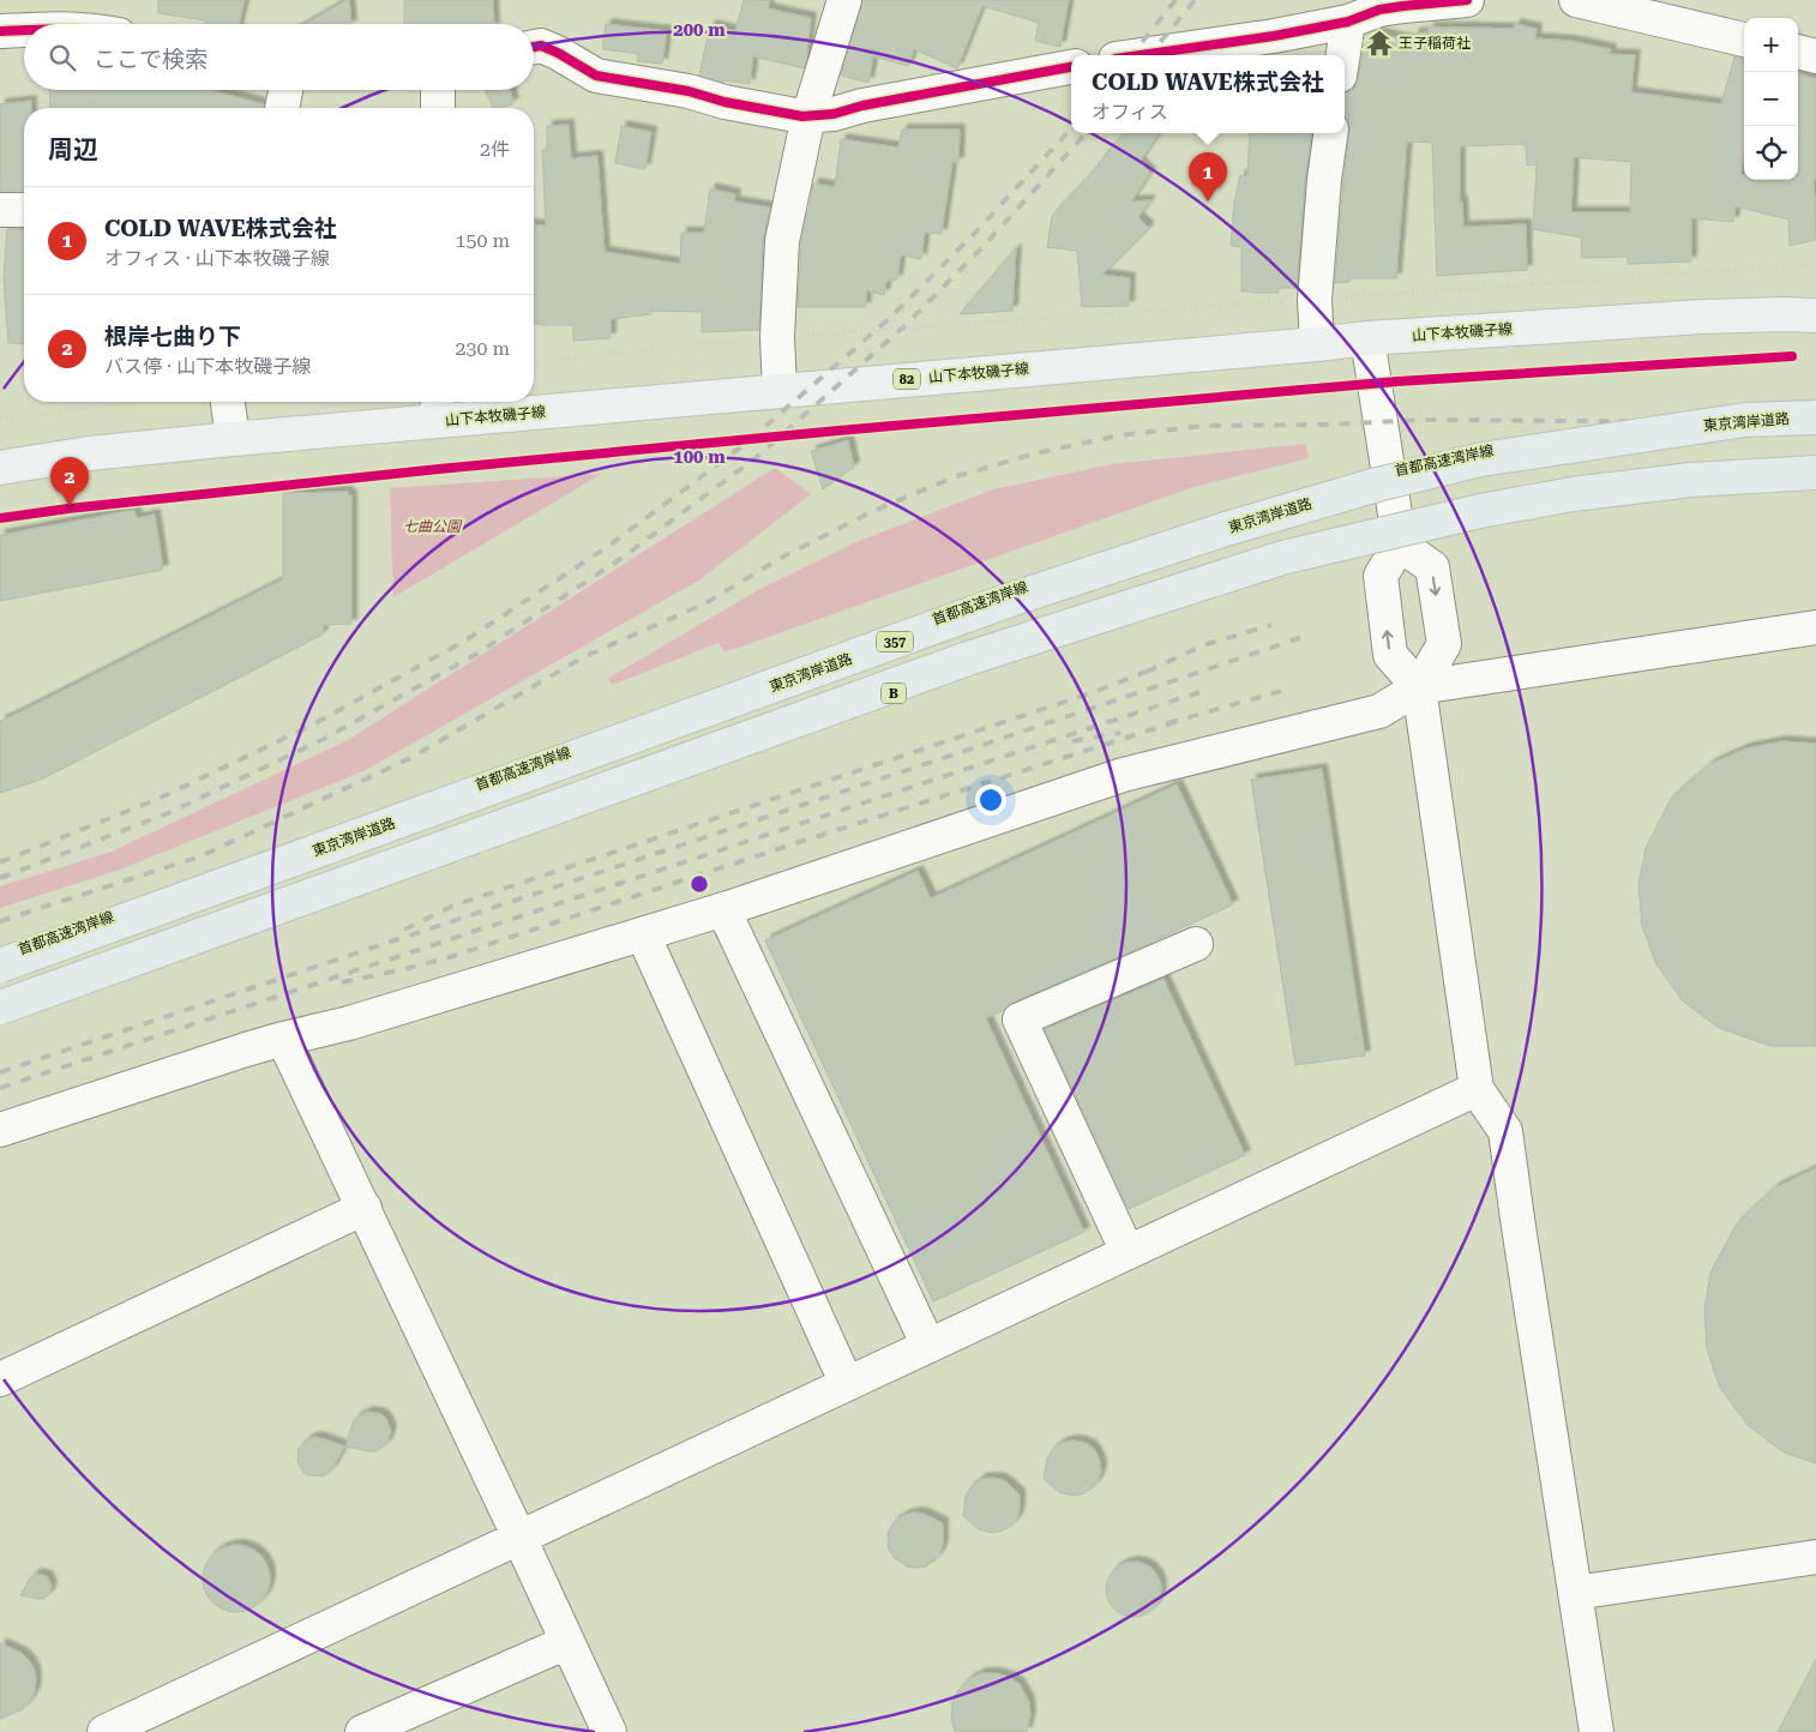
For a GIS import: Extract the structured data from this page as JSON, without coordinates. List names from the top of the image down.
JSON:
{
  "streets": {
    "highway": [
      "東京湾岸道路",
      "首都高速湾岸線",
      "357",
      "B"
    ],
    "main road": ["山下本牧磯子線", "82"]
  },
  "parks": ["七曲公園"],
  "places": {
    "temple": ["王子稲荷社"]
  },
  "page": {
    "map_buttons": ["+", "−"],
    "search": "ここで検索",
    "popup": ["COLD WAVE株式会社", "オフィス"],
    "heading": ["周辺", "2件"],
    "pins": ["1", "2"],
    "list": [
      {
        "mark": "1",
        "name": "COLD WAVE株式会社",
        "note": "オフィス · 山下本牧磯子線",
        "value": "150 m"
      },
      {
        "mark": "2",
        "name": "根岸七曲り下",
        "note": "バス停 · 山下本牧磯子線",
        "value": "230 m"
      }
    ]
  },
  "rings": ["200 m", "100 m"]
}
